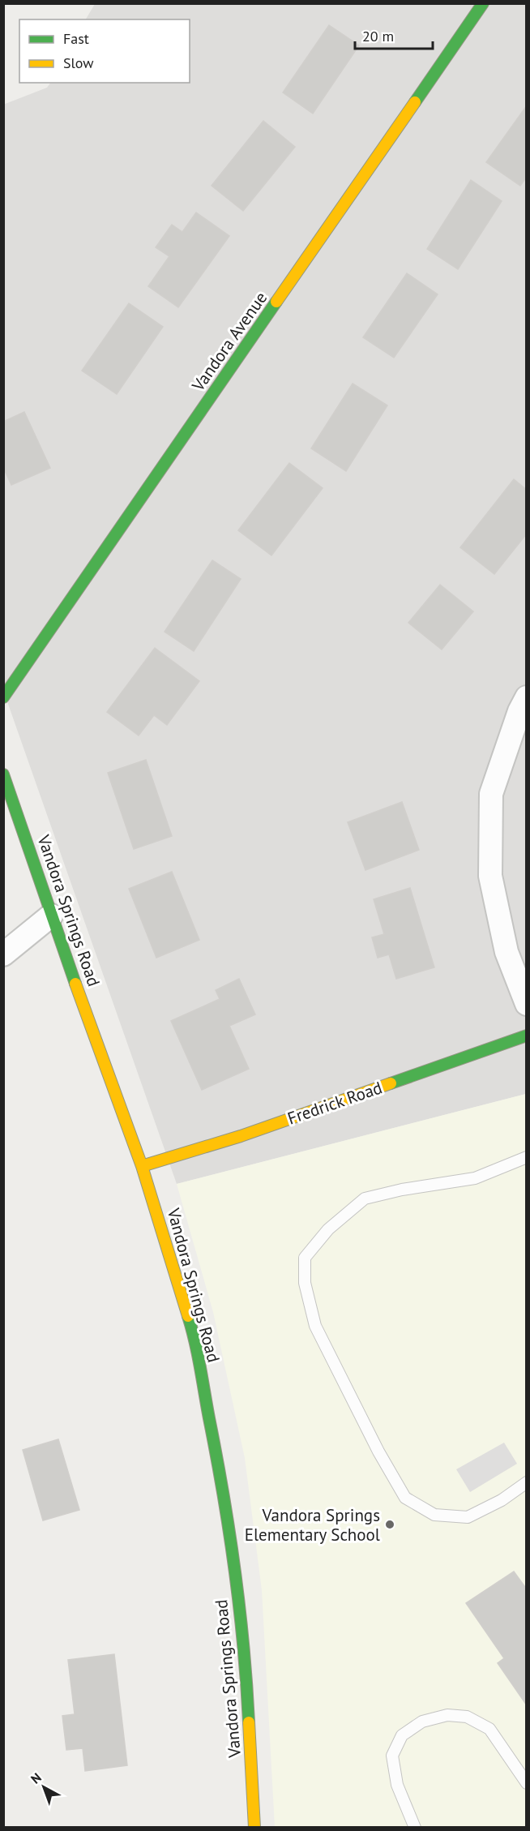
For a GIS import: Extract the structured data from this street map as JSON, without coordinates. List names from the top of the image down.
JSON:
{
  "streets": {
    "street": ["Vandora Avenue", "Vandora Springs Road", "Fredrick Road"]
  },
  "crossings": [
    ["Vandora Springs Road", "Fredrick Road"]
  ],
  "places": ["Vandora Springs Elementary School"],
  "legend": ["Fast", "Slow"],
  "scale_bar": "20 m",
  "north": "top left"
}
